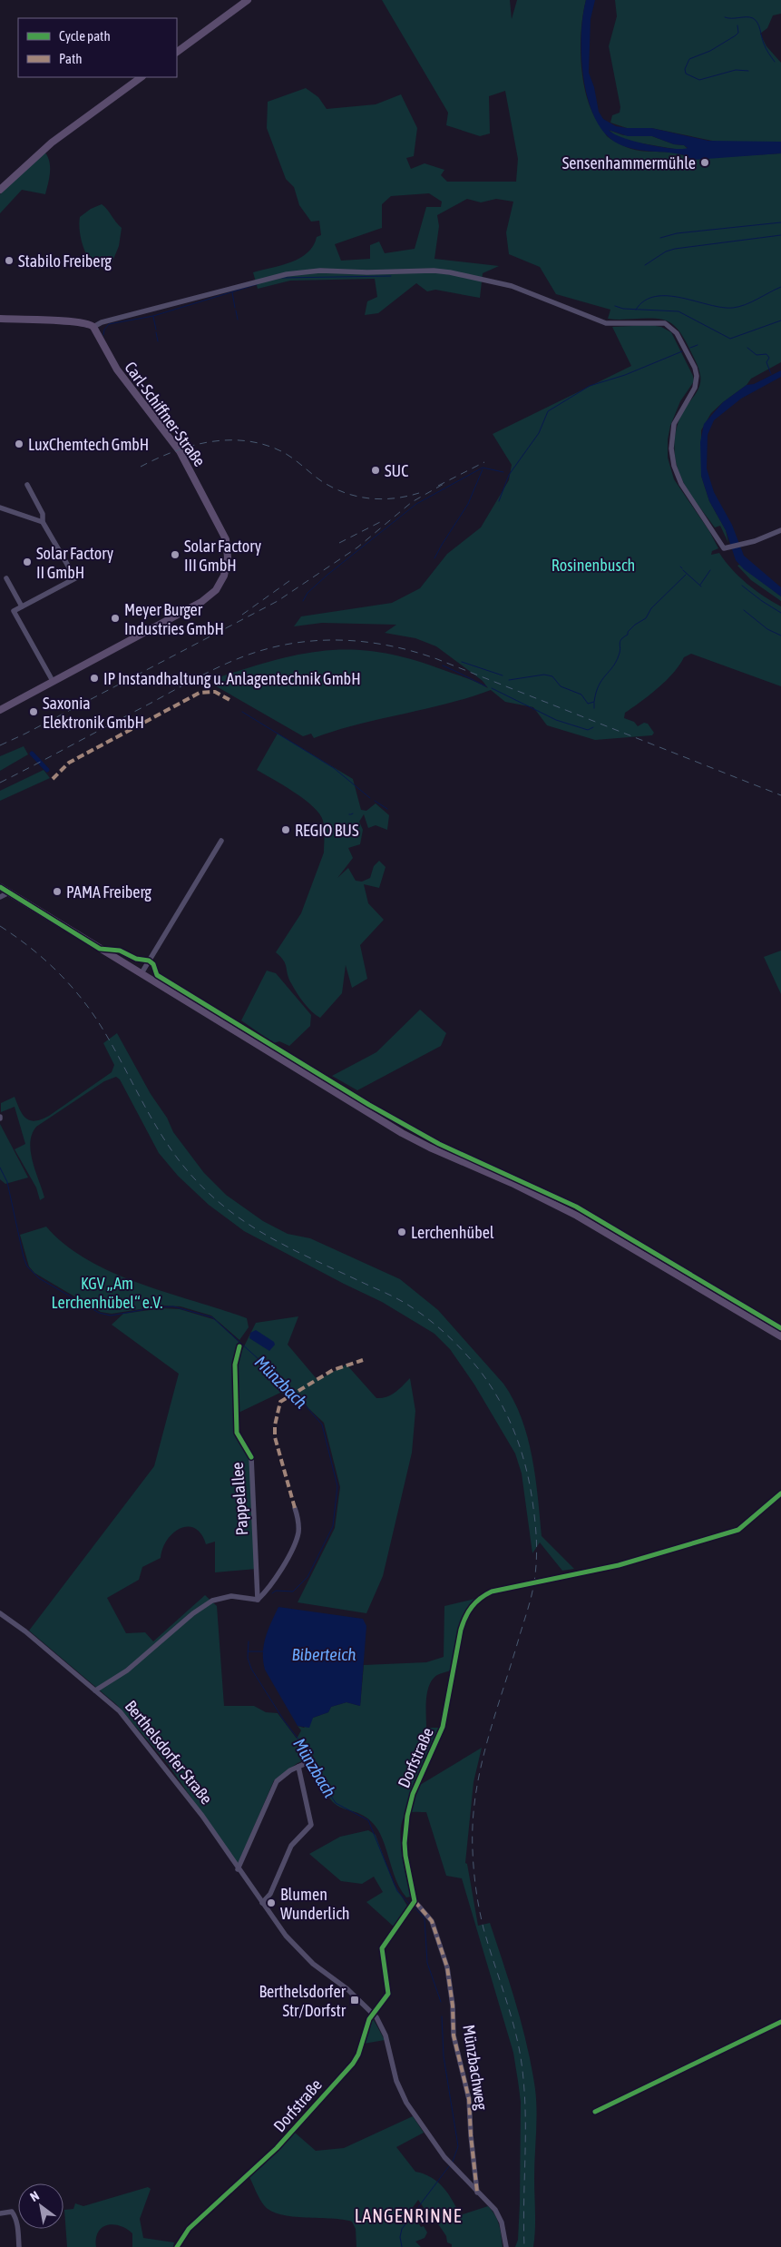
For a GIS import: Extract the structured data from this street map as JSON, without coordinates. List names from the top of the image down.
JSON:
{
  "streets": {
    "main road": ["Carl-Schiffner-Straße"],
    "street": [
      "Pappelallee",
      "Berthelsdorfer Straße",
      "Dorfstraße",
      "Münzbachweg"
    ]
  },
  "crossings": [
    ["Berthelsdorfer Straße", "Dorfstraße"],
    ["Berthelsdorfer Straße", "Münzbachweg"],
    ["Dorfstraße", "Münzbachweg"]
  ],
  "districts": ["LANGENRINNE"],
  "water": ["Münzbach", "Biberteich"],
  "parks": ["Rosinenbusch", "KGV „Am Lerchenhübel“ e.V."],
  "places": {
    "other": [
      "Sensenhammermühle",
      "Stabilo Freiberg",
      "LuxChemtech GmbH",
      "SUC",
      "Solar Factory III GmbH",
      "Solar Factory II GmbH",
      "Meyer Burger Industries GmbH",
      "IP Instandhaltung u. Anlagentechnik GmbH",
      "Saxonia Elektronik GmbH",
      "REGIO BUS",
      "PAMA Freiberg",
      "Lerchenhübel",
      "Blumen Wunderlich"
    ],
    "transit": ["Berthelsdorfer Str/Dorfstr"]
  },
  "legend": ["Cycle path", "Path"],
  "north": "top left"
}
